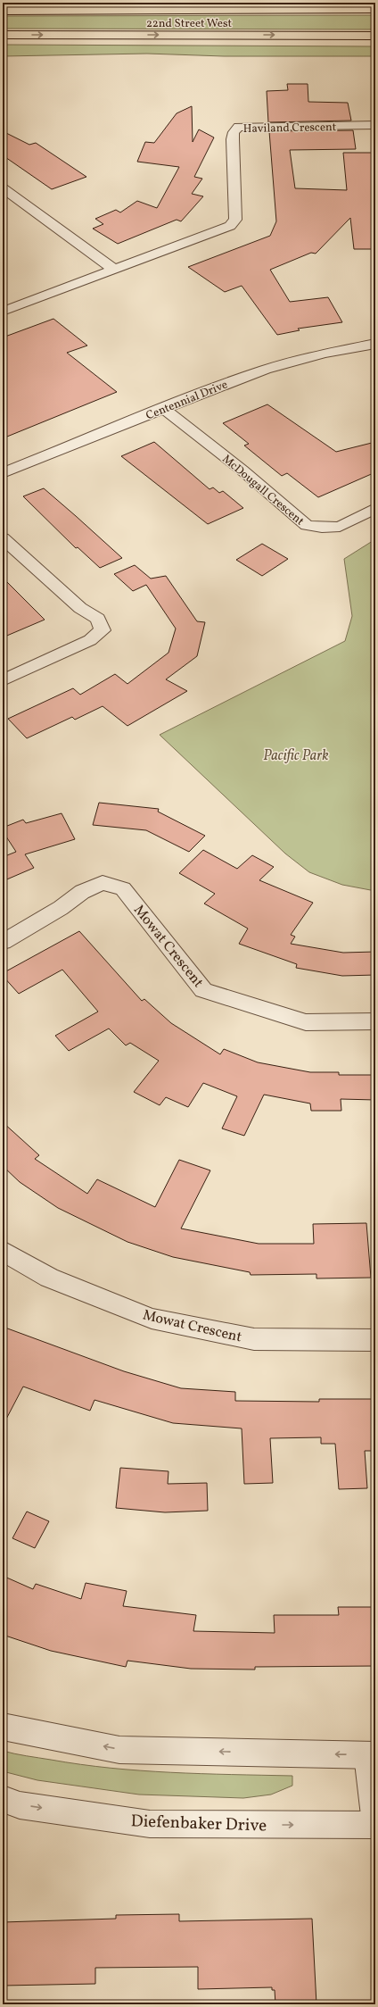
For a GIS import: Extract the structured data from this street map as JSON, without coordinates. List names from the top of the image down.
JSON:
{
  "streets": {
    "highway": ["22nd Street West"],
    "street": [
      "Haviland Crescent",
      "Centennial Drive",
      "McDougall Crescent",
      "Mowat Crescent",
      "Diefenbaker Drive"
    ]
  },
  "crossings": [
    ["Centennial Drive", "McDougall Crescent"]
  ],
  "parks": ["Pacific Park"]
}
